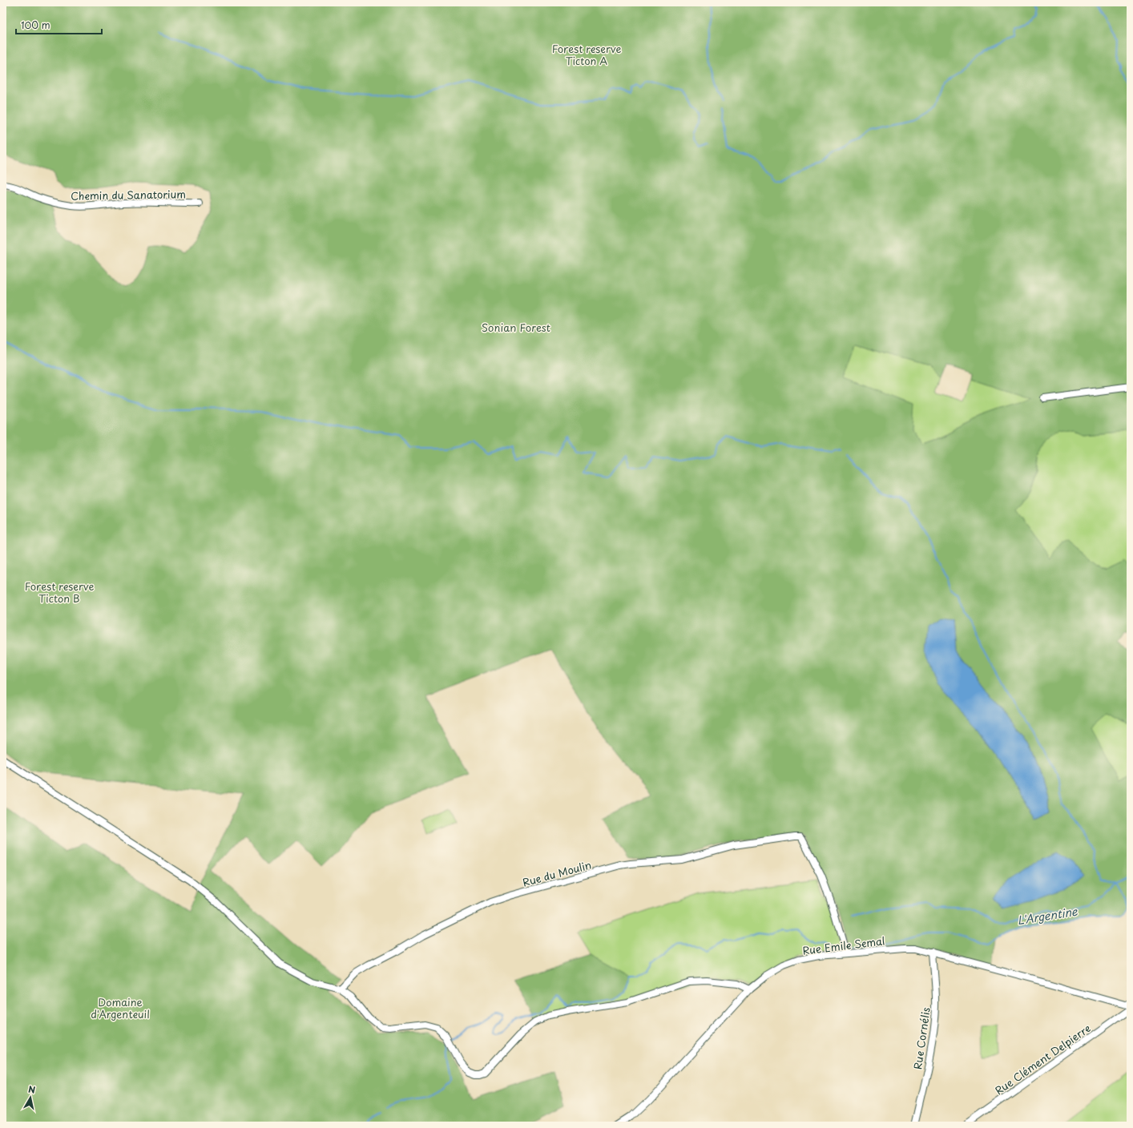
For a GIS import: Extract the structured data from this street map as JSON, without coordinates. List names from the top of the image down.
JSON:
{
  "streets": {
    "street": [
      "Chemin du Sanatorium",
      "Rue du Moulin",
      "Rue Emile Semal",
      "Rue Cornélis",
      "Rue Clément Delpierre"
    ]
  },
  "crossings": [
    ["Rue du Moulin", "Rue Emile Semal"],
    ["Rue Emile Semal", "Rue Cornélis"],
    ["Rue Emile Semal", "Rue Clément Delpierre"]
  ],
  "water": ["L'Argentine"],
  "parks": [
    "Forest reserve Ticton A",
    "Sonian Forest",
    "Forest reserve Ticton B",
    "Domaine d'Argenteuil"
  ],
  "scale_bar": "100 m",
  "north": "top"
}
